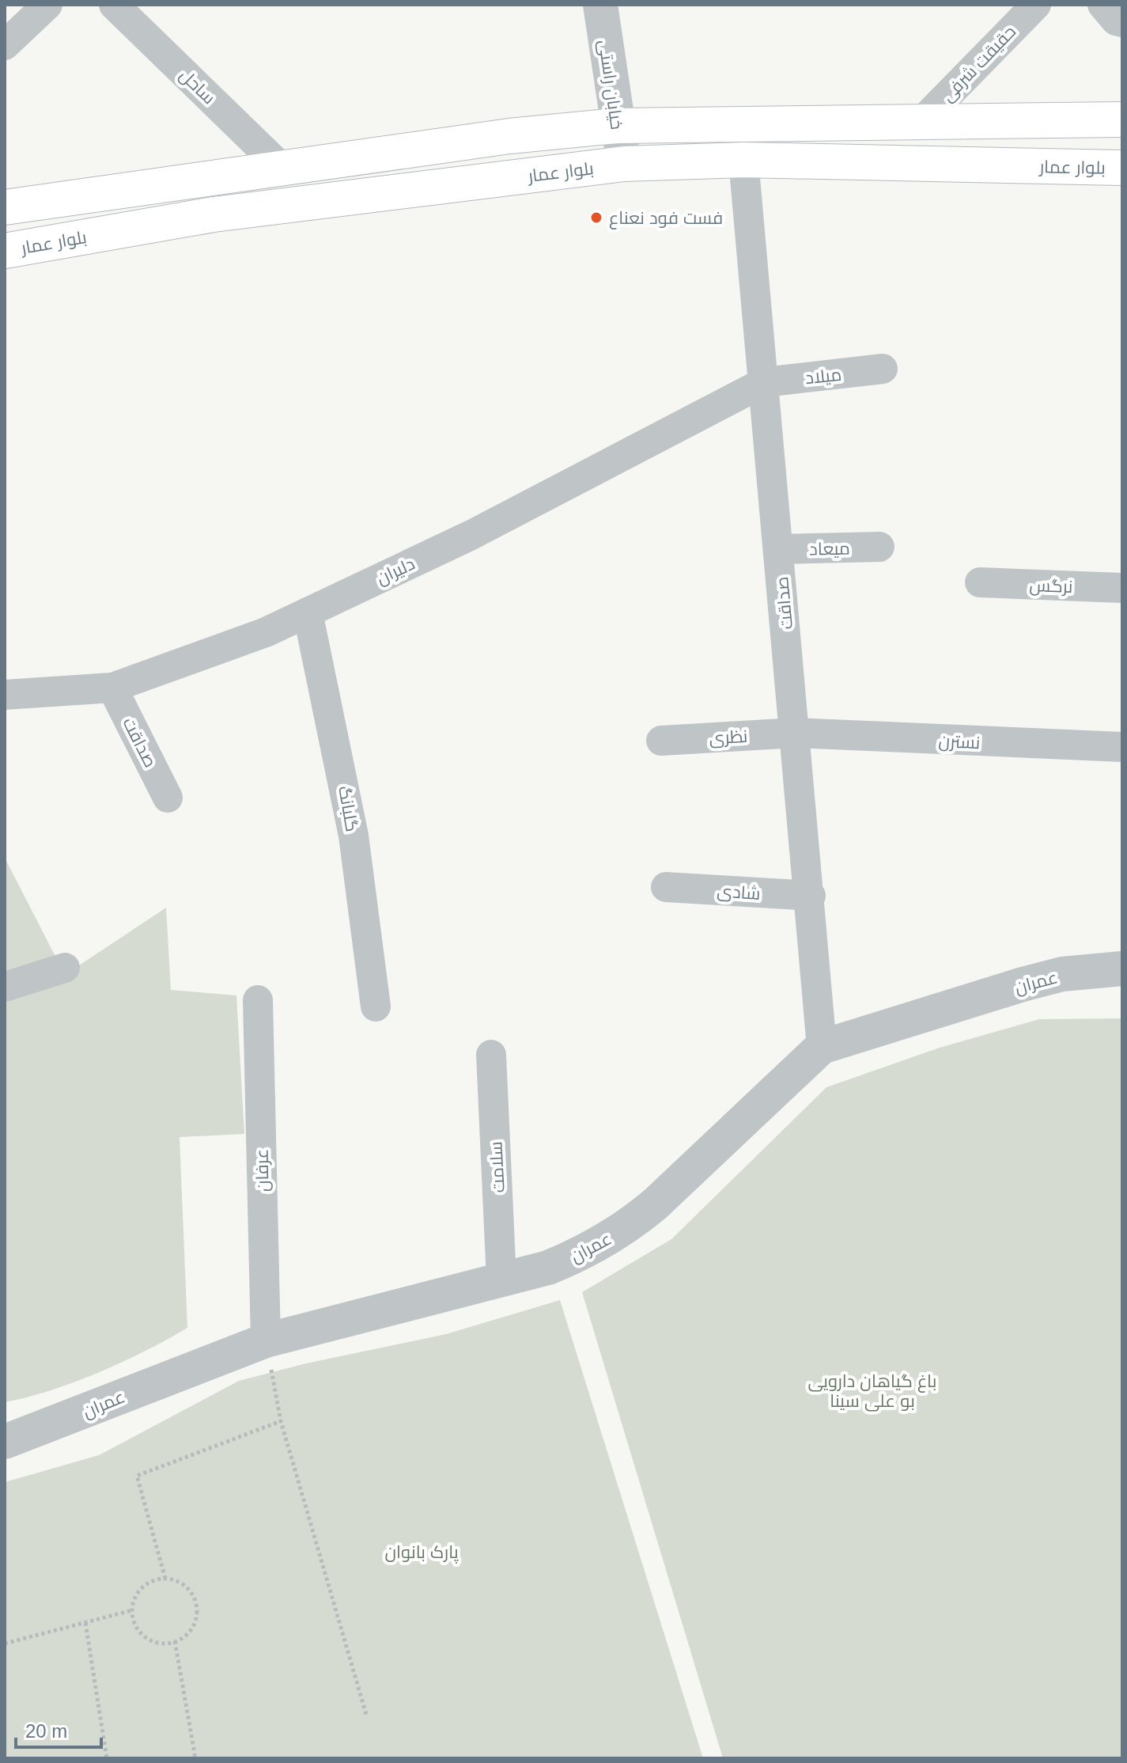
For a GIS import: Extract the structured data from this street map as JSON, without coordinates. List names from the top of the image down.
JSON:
{
  "streets": {
    "main road": ["بلوار عمار"],
    "street": [
      "حقیقت شرفی",
      "خیابان راستی",
      "ساحل",
      "میلاد",
      "میعاد",
      "دلیران",
      "نرگس",
      "صداقت",
      "نظری",
      "نسترن",
      "گلبانگ",
      "شادی",
      "عمران",
      "سلامت",
      "عرفان"
    ]
  },
  "crossings": [
    ["خیابان راستی", "بلوار عمار"],
    ["بلوار عمار", "صداقت"],
    ["میلاد", "دلیران"],
    ["میلاد", "صداقت"],
    ["میعاد", "صداقت"],
    ["دلیران", "صداقت"],
    ["دلیران", "گلبانگ"],
    ["صداقت", "نظری"],
    ["صداقت", "نسترن"],
    ["صداقت", "شادی"],
    ["صداقت", "عمران"],
    ["نظری", "نسترن"],
    ["عمران", "سلامت"],
    ["عمران", "عرفان"]
  ],
  "parks": ["باغ گیاهان دارویی بو علی سینا", "پارک بانوان"],
  "places": ["فست فود نعناع"],
  "scale_bar": "20 m"
}
